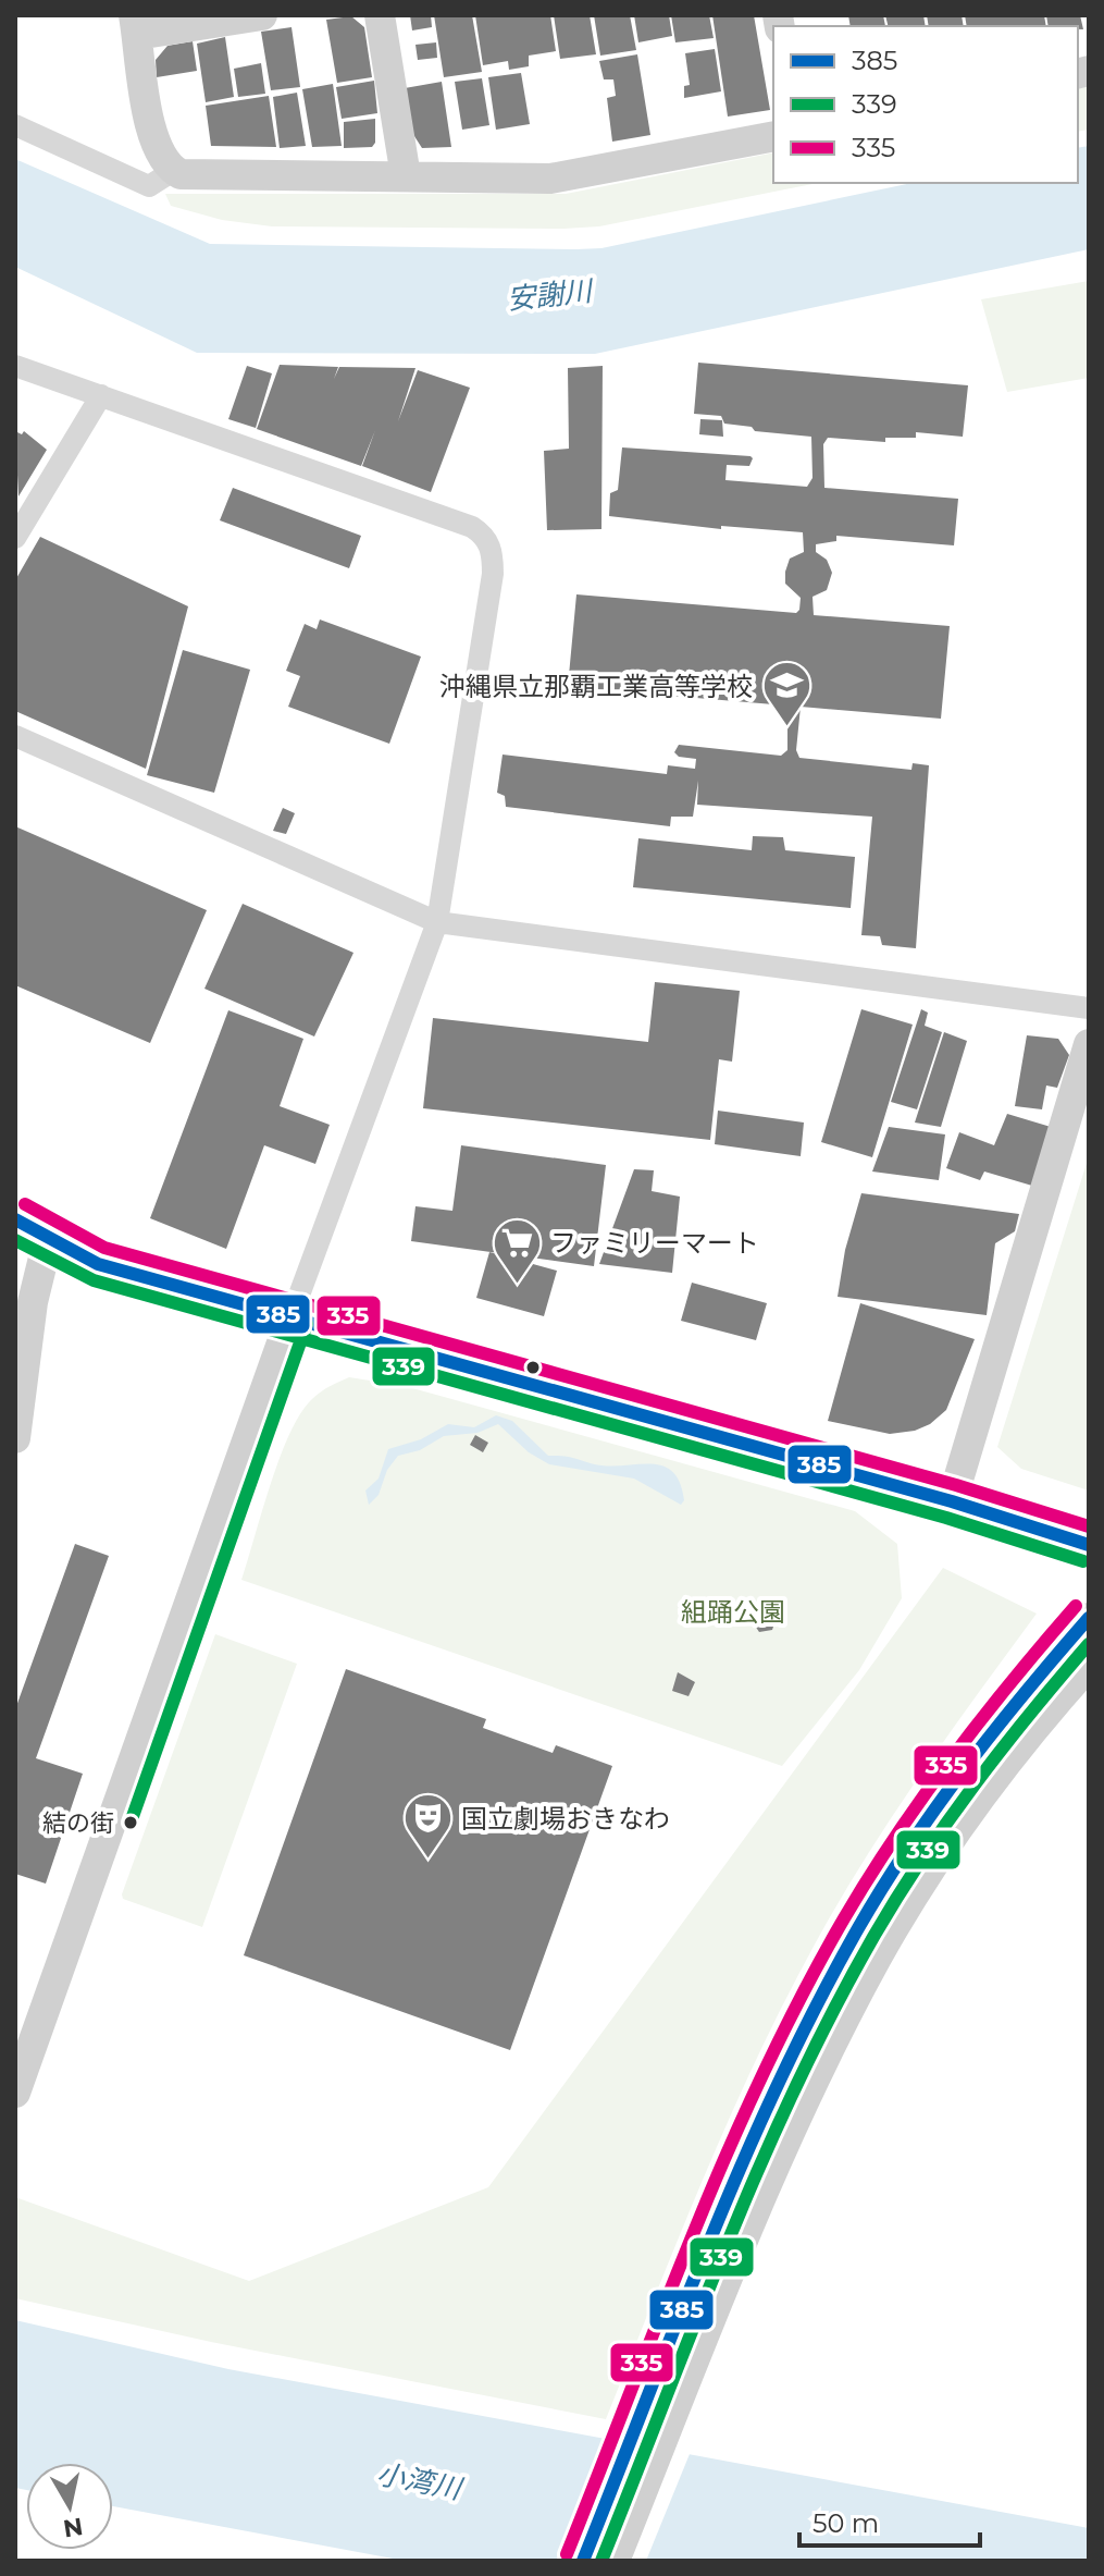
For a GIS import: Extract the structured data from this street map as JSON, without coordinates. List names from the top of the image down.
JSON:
{
  "water": ["安謝川", "小湾川"],
  "parks": ["組踊公園"],
  "places": {
    "school or university": ["沖縄県立那覇工業高等学校"],
    "supermarket": ["ファミリーマート"],
    "other": ["結の街"],
    "theatre": ["国立劇場おきなわ"]
  },
  "lines": ["transit line 335", "transit line 385", "transit line 339"],
  "legend": ["385", "339", "335"],
  "scale_bar": "50 m",
  "north": "bottom"
}
